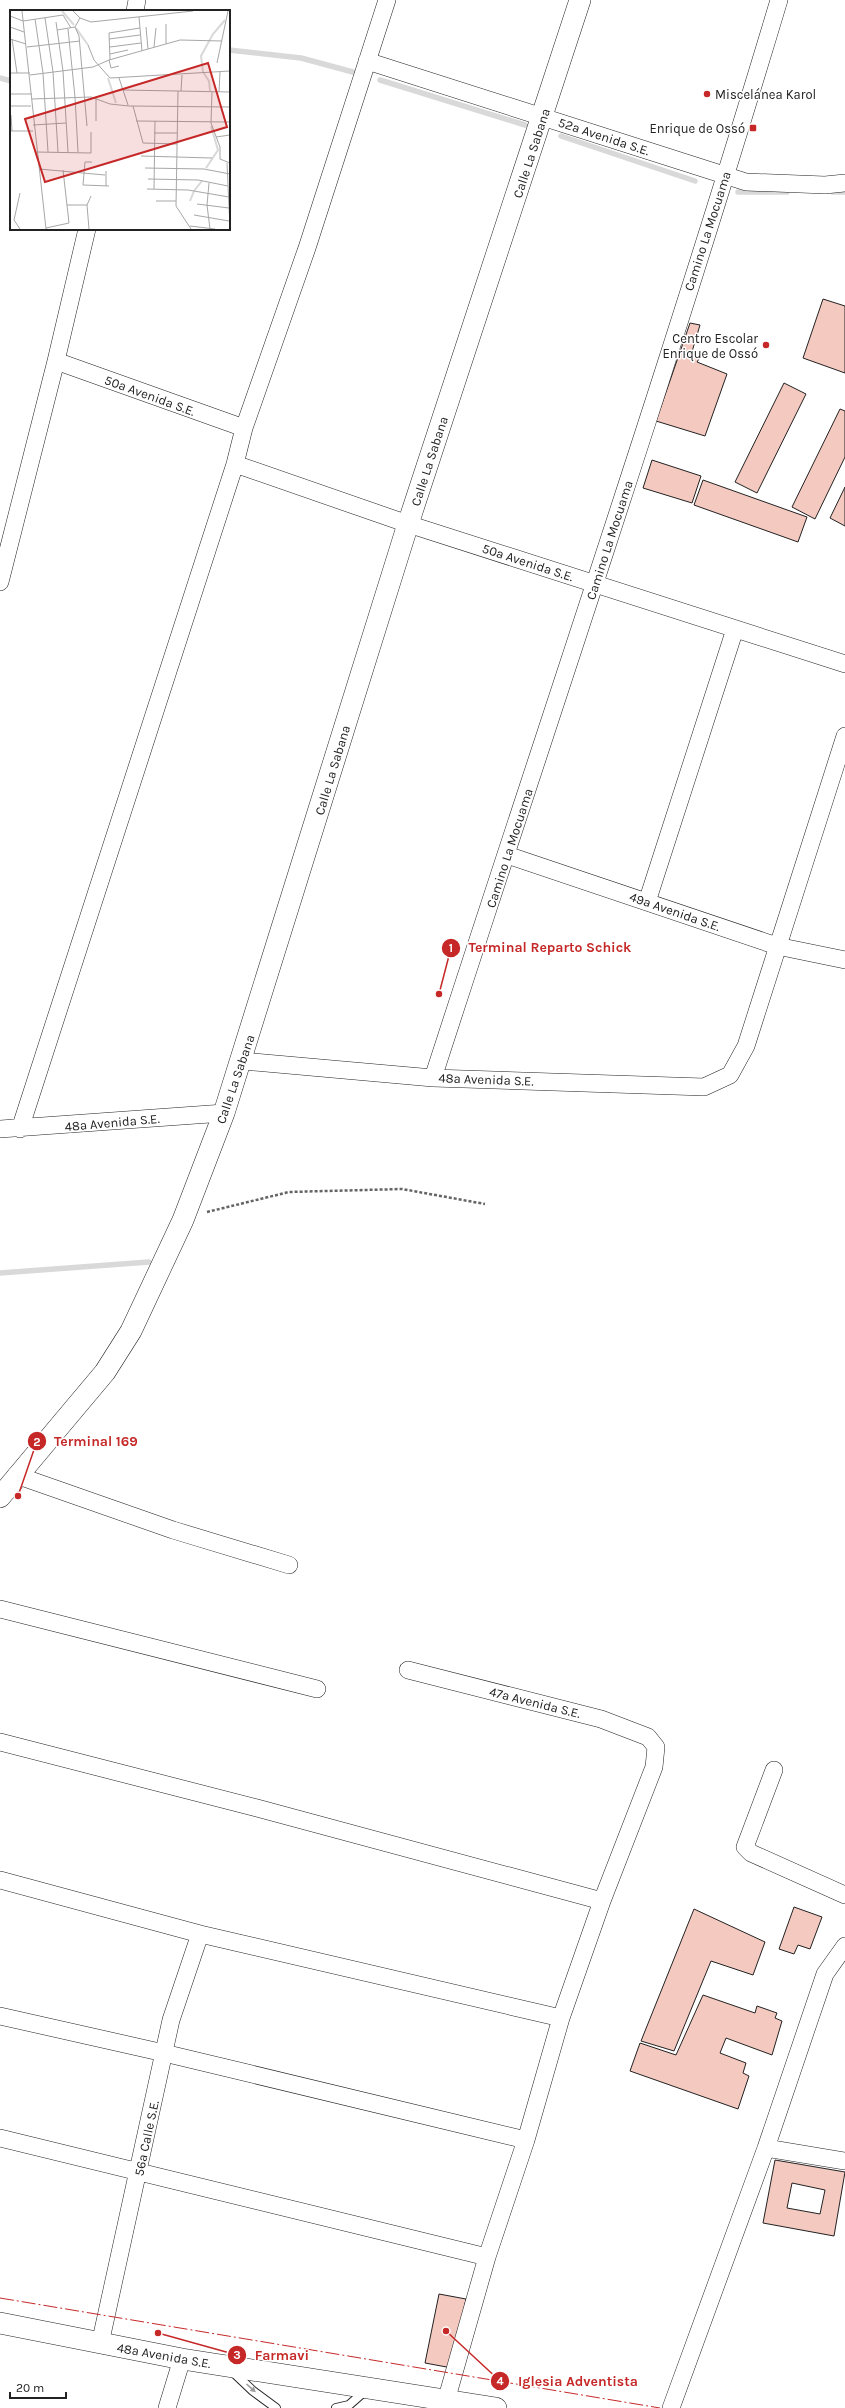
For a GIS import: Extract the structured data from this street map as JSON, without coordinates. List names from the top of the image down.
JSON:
{
  "streets": {
    "street": [
      "52a Avenida S.E.",
      "Calle La Sabana",
      "Camino La Mocuama",
      "50a Avenida S.E.",
      "49a Avenida S.E.",
      "48a Avenida S.E.",
      "47a Avenida S.E.",
      "56a Calle S.E."
    ]
  },
  "crossings": [
    ["52a Avenida S.E.", "Calle La Sabana"],
    ["52a Avenida S.E.", "Camino La Mocuama"],
    ["Calle La Sabana", "50a Avenida S.E."],
    ["Calle La Sabana", "48a Avenida S.E."],
    ["Camino La Mocuama", "50a Avenida S.E."],
    ["Camino La Mocuama", "49a Avenida S.E."],
    ["Camino La Mocuama", "48a Avenida S.E."],
    ["49a Avenida S.E.", "48a Avenida S.E."],
    ["48a Avenida S.E.", "56a Calle S.E."]
  ],
  "places": {
    "other": [
      "Miscelánea Karol",
      "Centro Escolar Enrique de Ossó",
      "Terminal Reparto Schick",
      "Terminal 169",
      "Iglesia Adventista",
      "Farmavi"
    ],
    "transit": ["Enrique de Ossó"]
  },
  "scale_bar": "20 m"
}
